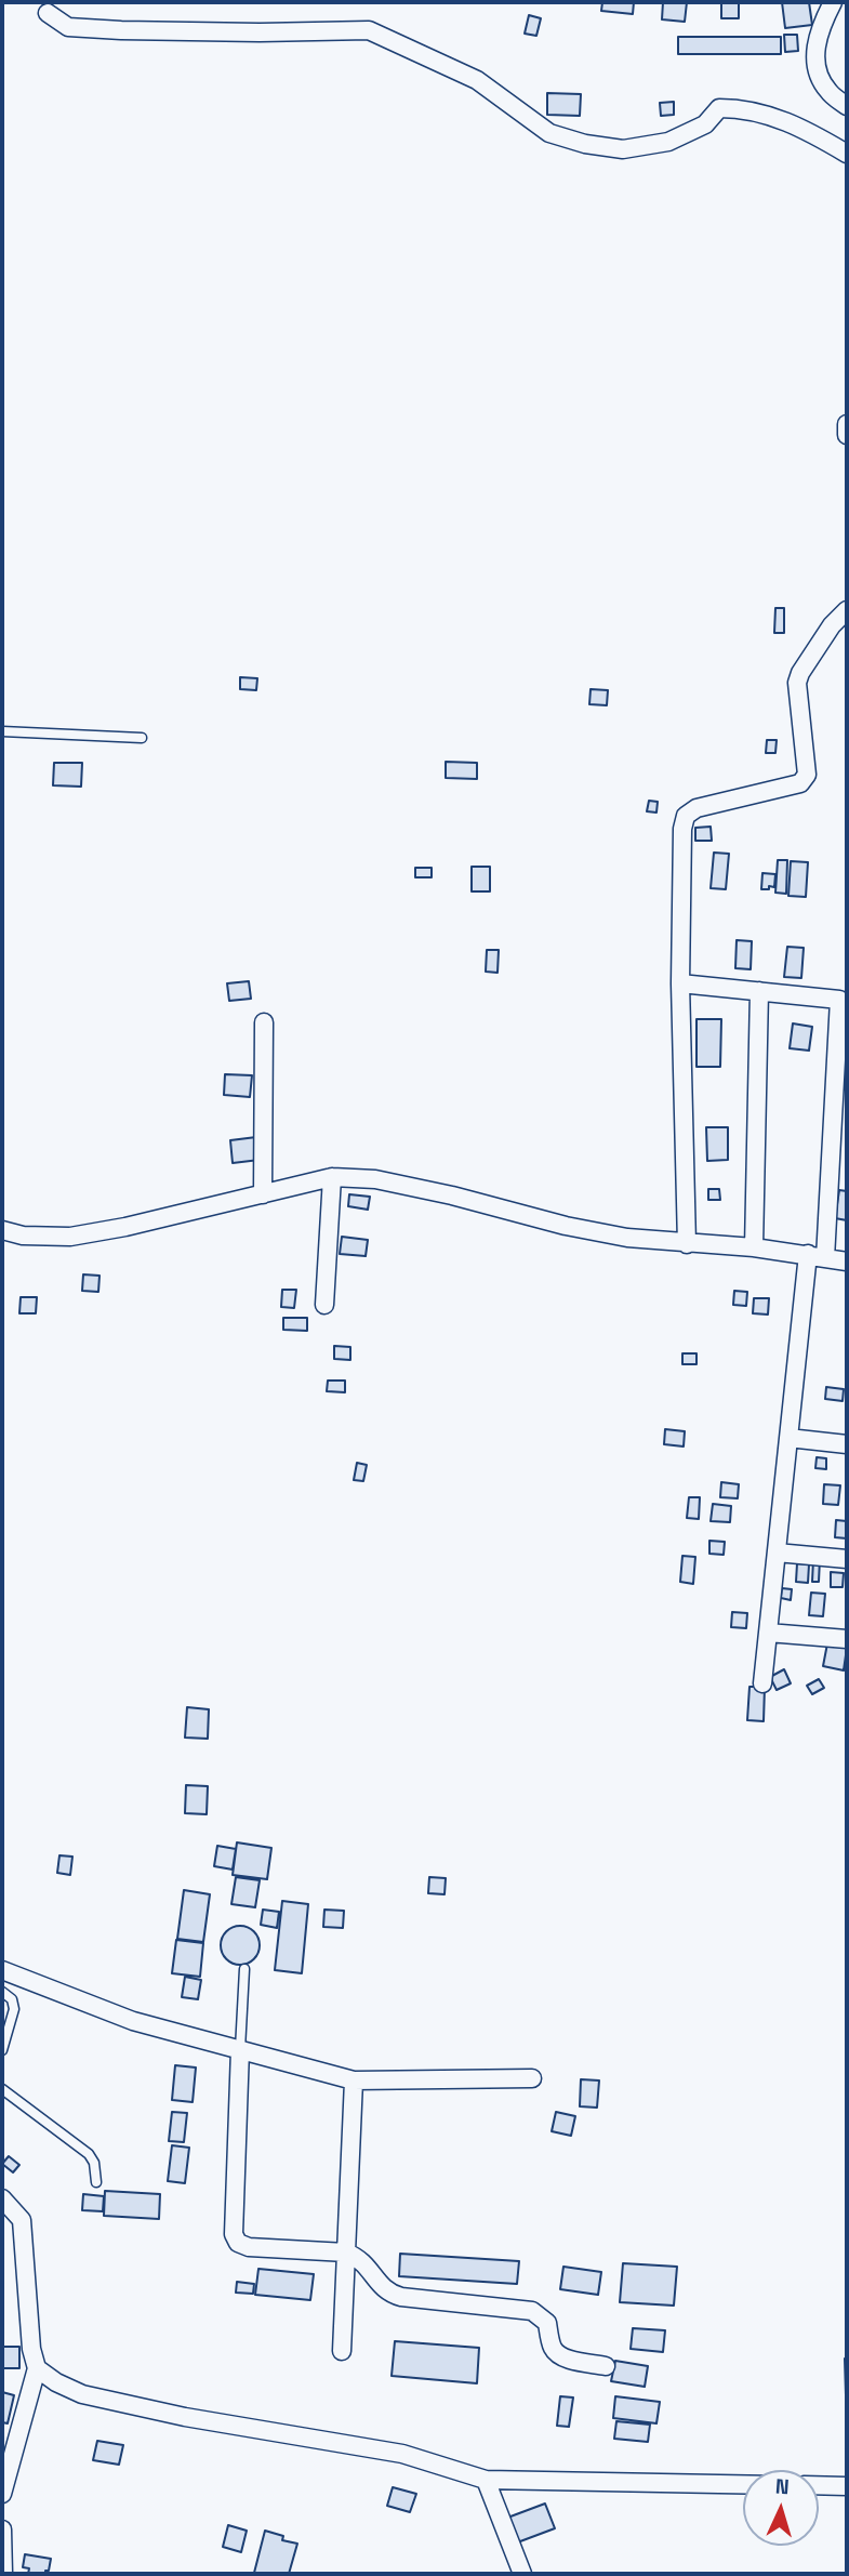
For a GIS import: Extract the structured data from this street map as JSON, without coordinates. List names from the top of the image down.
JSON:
{
  "north": "top"
}
